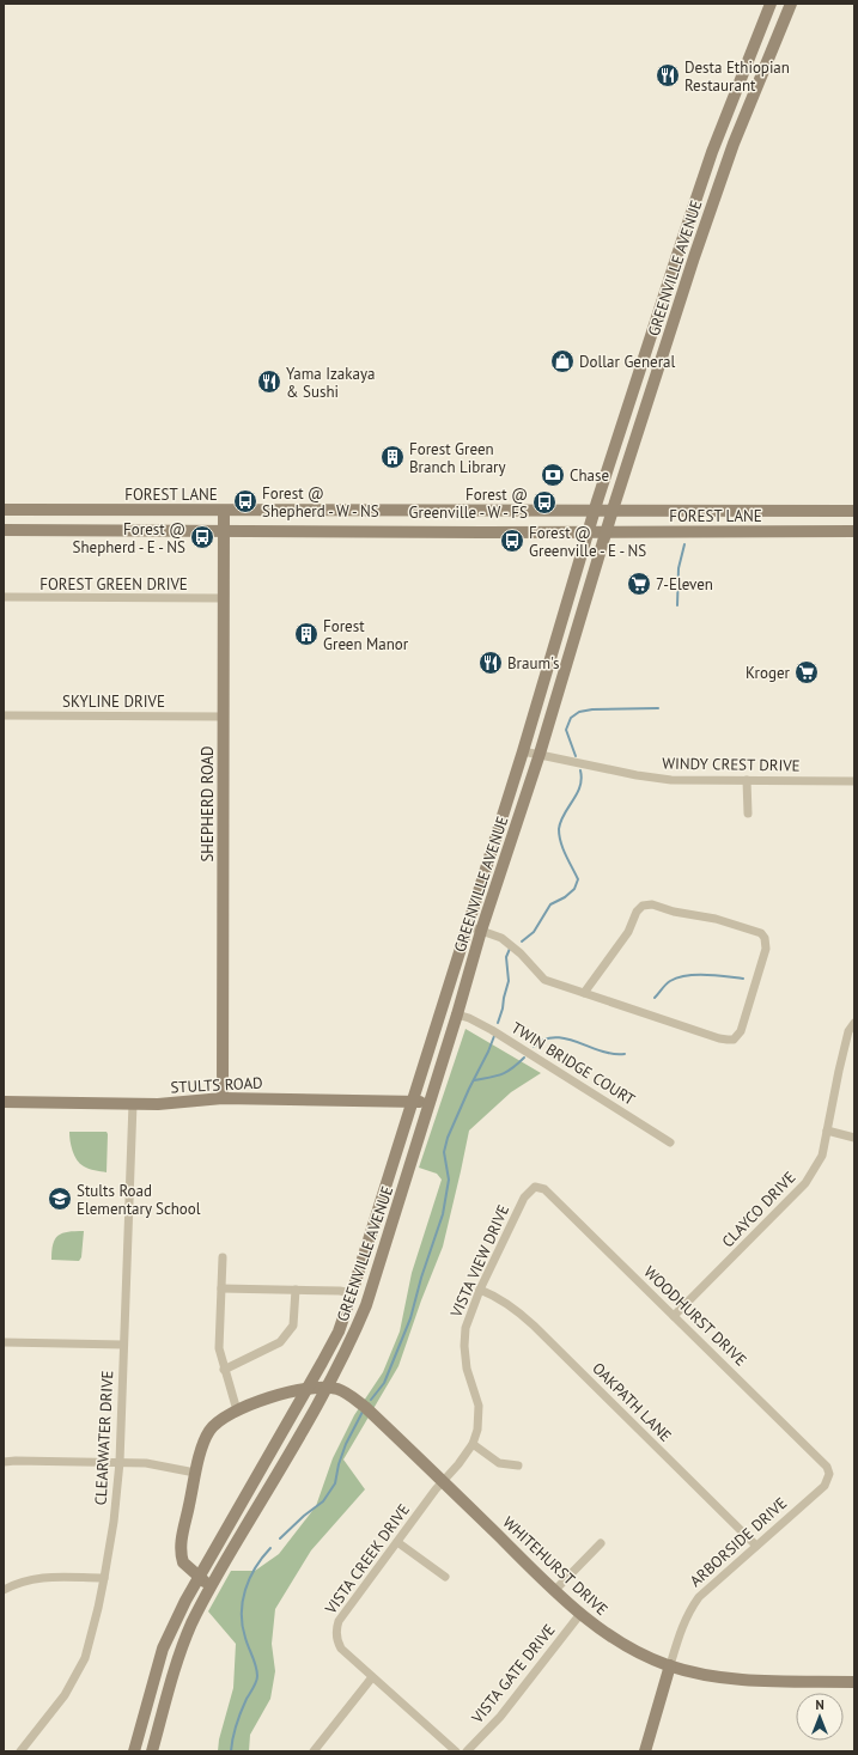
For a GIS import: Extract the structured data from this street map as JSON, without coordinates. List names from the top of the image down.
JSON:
{
  "streets": {
    "main road": [
      "GREENVILLE AVENUE",
      "FOREST LANE",
      "SHEPHERD ROAD",
      "STULTS ROAD",
      "ARBORSIDE DRIVE",
      "WHITEHURST DRIVE"
    ],
    "street": [
      "FOREST GREEN DRIVE",
      "SKYLINE DRIVE",
      "WINDY CREST DRIVE",
      "TWIN BRIDGE COURT",
      "CLAYCO DRIVE",
      "VISTA VIEW DRIVE",
      "WOODHURST DRIVE",
      "OAKPATH LANE",
      "CLEARWATER DRIVE",
      "VISTA CREEK DRIVE",
      "VISTA GATE DRIVE"
    ]
  },
  "crossings": [
    ["GREENVILLE AVENUE", "FOREST LANE"],
    ["GREENVILLE AVENUE", "WINDY CREST DRIVE"],
    ["GREENVILLE AVENUE", "TWIN BRIDGE COURT"],
    ["GREENVILLE AVENUE", "STULTS ROAD"],
    ["GREENVILLE AVENUE", "WHITEHURST DRIVE"],
    ["FOREST LANE", "SHEPHERD ROAD"],
    ["FOREST GREEN DRIVE", "SHEPHERD ROAD"],
    ["SKYLINE DRIVE", "SHEPHERD ROAD"],
    ["SHEPHERD ROAD", "STULTS ROAD"],
    ["STULTS ROAD", "CLEARWATER DRIVE"],
    ["CLAYCO DRIVE", "WOODHURST DRIVE"],
    ["VISTA VIEW DRIVE", "WOODHURST DRIVE"],
    ["VISTA VIEW DRIVE", "OAKPATH LANE"],
    ["VISTA VIEW DRIVE", "VISTA CREEK DRIVE"],
    ["VISTA VIEW DRIVE", "WHITEHURST DRIVE"],
    ["WOODHURST DRIVE", "ARBORSIDE DRIVE"],
    ["OAKPATH LANE", "ARBORSIDE DRIVE"],
    ["ARBORSIDE DRIVE", "WHITEHURST DRIVE"],
    ["VISTA CREEK DRIVE", "WHITEHURST DRIVE"],
    ["WHITEHURST DRIVE", "VISTA GATE DRIVE"]
  ],
  "places": {
    "restaurant": ["Desta Ethiopian Restaurant", "Yama Izakaya & Sushi", "Braum's"],
    "shop": ["Dollar General"],
    "building": ["Forest Green Branch Library", "Forest Green Manor"],
    "bank": ["Chase"],
    "bus stop": [
      "Forest @ Shepherd - W - NS",
      "Forest @ Greenville - W - FS",
      "Forest @ Shepherd - E - NS",
      "Forest @ Greenville - E - NS"
    ],
    "supermarket": ["7-Eleven", "Kroger"],
    "school or university": ["Stults Road Elementary School"]
  },
  "north": "top"
}
